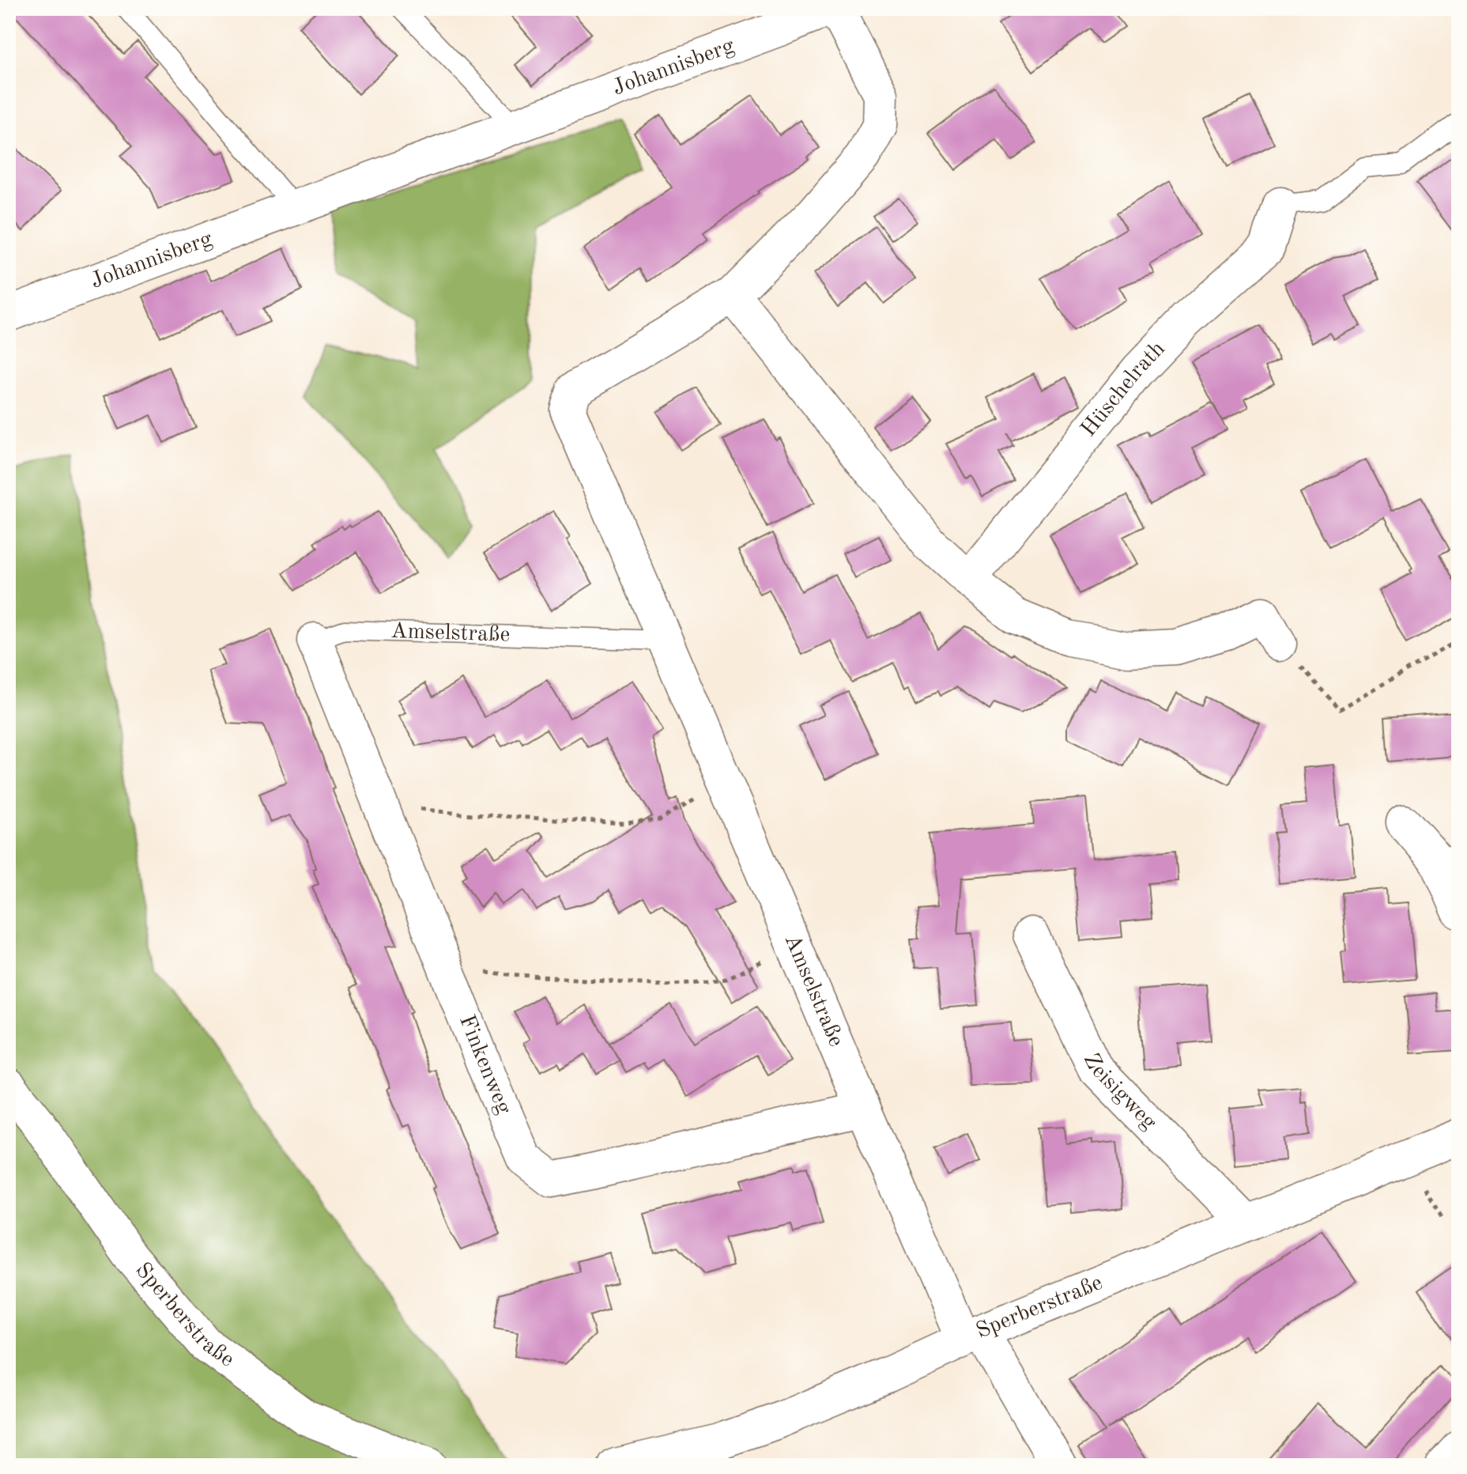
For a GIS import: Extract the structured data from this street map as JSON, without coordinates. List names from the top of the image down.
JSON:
{
  "streets": {
    "street": [
      "Johannisberg",
      "Hüschelrath",
      "Amselstraße",
      "Finkenweg",
      "Zeisigweg",
      "Sperberstraße"
    ]
  },
  "crossings": [
    ["Amselstraße", "Finkenweg"],
    ["Amselstraße", "Sperberstraße"],
    ["Zeisigweg", "Sperberstraße"]
  ]
}
